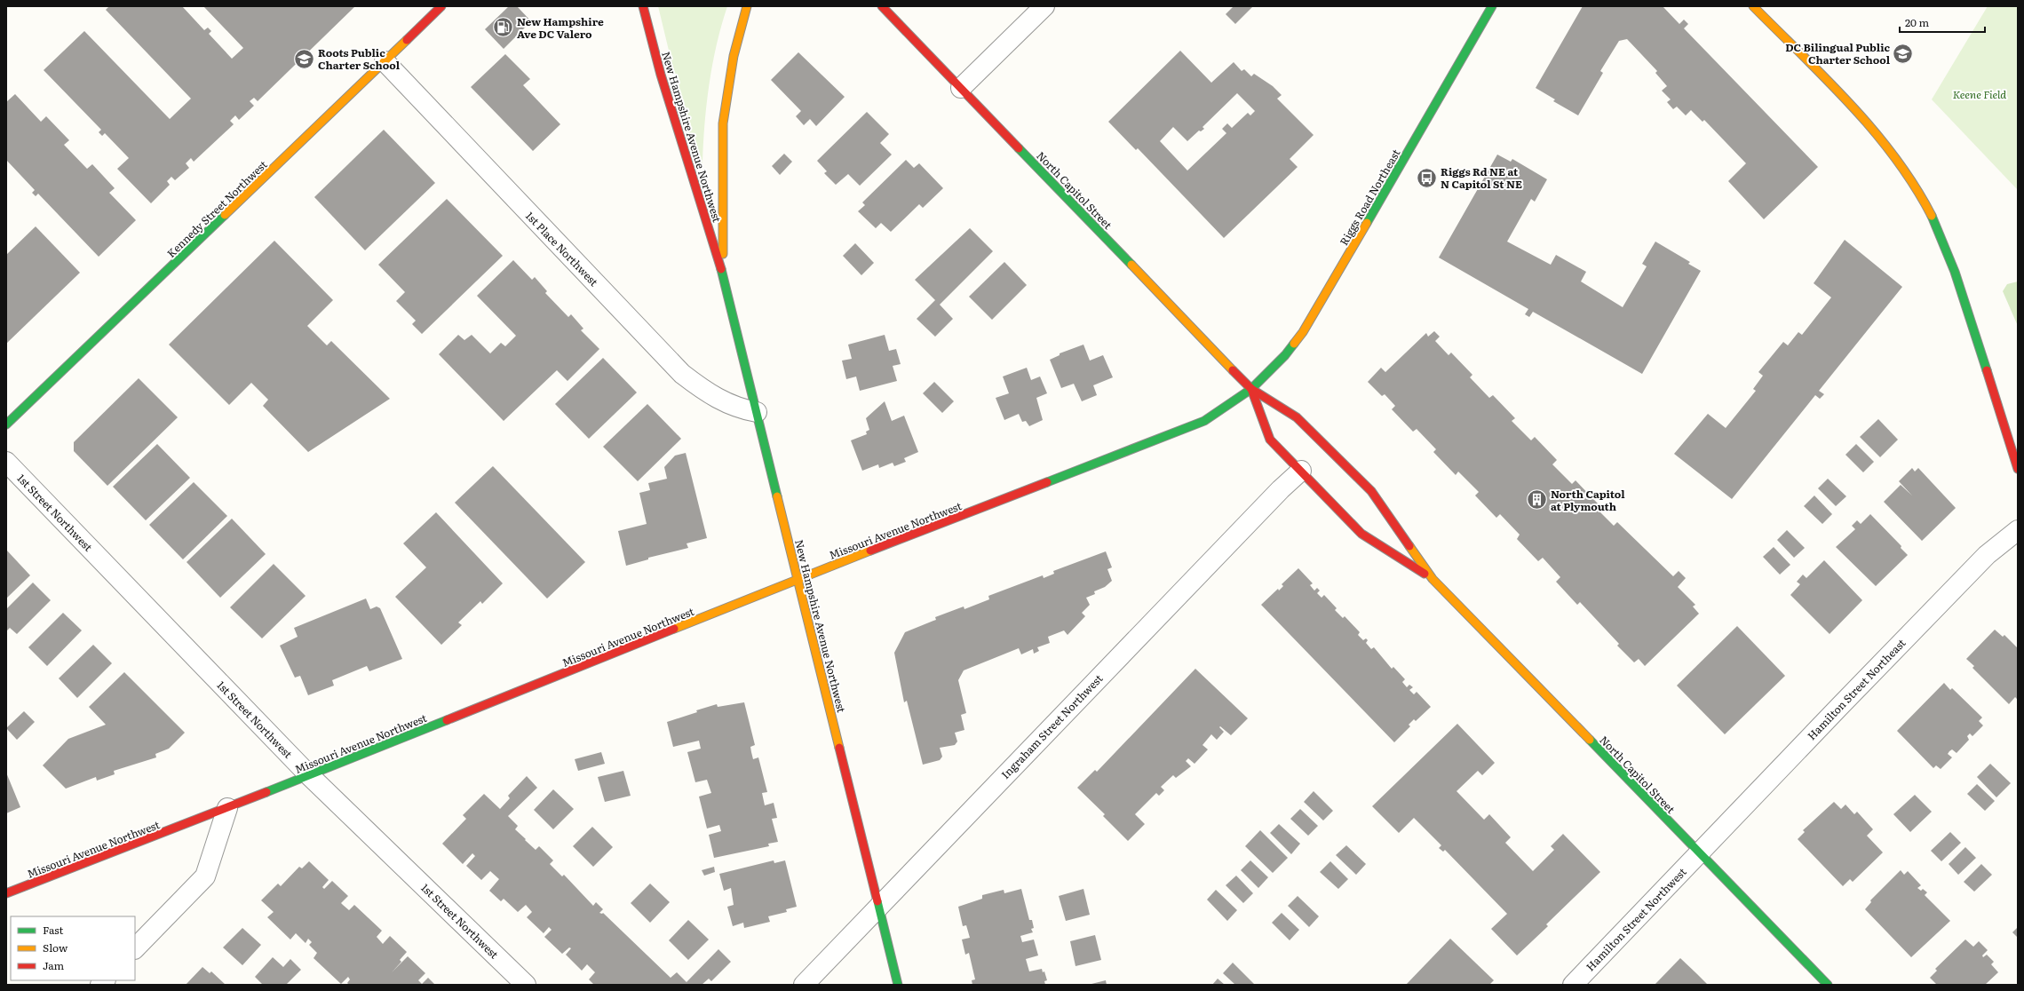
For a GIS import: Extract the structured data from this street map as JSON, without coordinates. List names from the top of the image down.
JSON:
{
  "streets": {
    "main road": [
      "New Hampshire Avenue Northwest",
      "North Capitol Street",
      "Riggs Road Northeast",
      "Kennedy Street Northwest",
      "Missouri Avenue Northwest"
    ],
    "street": [
      "1st Place Northwest",
      "1st Street Northwest",
      "Hamilton Street Northeast",
      "Ingraham Street Northwest",
      "Hamilton Street Northwest"
    ]
  },
  "crossings": [
    ["New Hampshire Avenue Northwest", "1st Place Northwest"],
    ["New Hampshire Avenue Northwest", "Missouri Avenue Northwest"],
    ["New Hampshire Avenue Northwest", "Ingraham Street Northwest"],
    ["North Capitol Street", "Riggs Road Northeast"],
    ["North Capitol Street", "Missouri Avenue Northwest"],
    ["North Capitol Street", "Hamilton Street Northeast"],
    ["North Capitol Street", "Hamilton Street Northwest"],
    ["Riggs Road Northeast", "Missouri Avenue Northwest"],
    ["Kennedy Street Northwest", "1st Place Northwest"],
    ["1st Street Northwest", "Missouri Avenue Northwest"],
    ["Hamilton Street Northeast", "Hamilton Street Northwest"]
  ],
  "parks": ["Keene Field"],
  "places": {
    "fuel station": ["New Hampshire Ave DC Valero"],
    "school or university": ["DC Bilingual Public Charter School", "Roots Public Charter School"],
    "bus stop": ["Riggs Rd NE at N Capitol St NE"],
    "building": ["North Capitol at Plymouth"]
  },
  "legend": ["Fast", "Slow", "Jam"],
  "scale_bar": "20 m"
}
